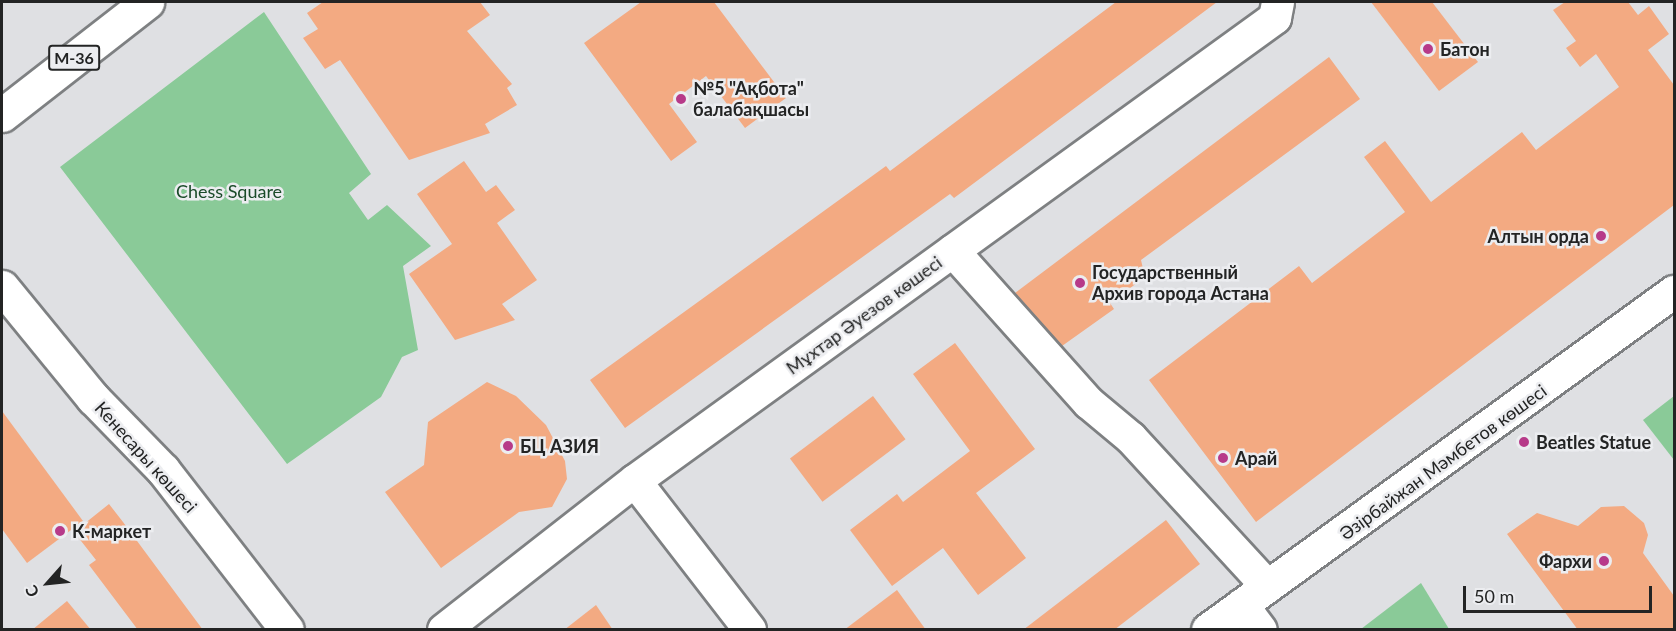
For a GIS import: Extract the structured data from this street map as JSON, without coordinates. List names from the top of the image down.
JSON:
{
  "streets": {
    "main road": ["M-36", "Кенесары көшесі"],
    "street": ["Мұхтар Әуезов көшесі", "Әзірбайжан Мәмбетов көшесі"]
  },
  "parks": ["Chess Square"],
  "places": [
    "Батон",
    "№5 \"Ақбота\" балабақшасы",
    "Алтын орда",
    "Государственный Архив города Астана",
    "Beatles Statue",
    "БЦ АЗИЯ",
    "Арай",
    "К-маркет",
    "Фархи"
  ],
  "scale_bar": "50 m",
  "north": "bottom left"
}
